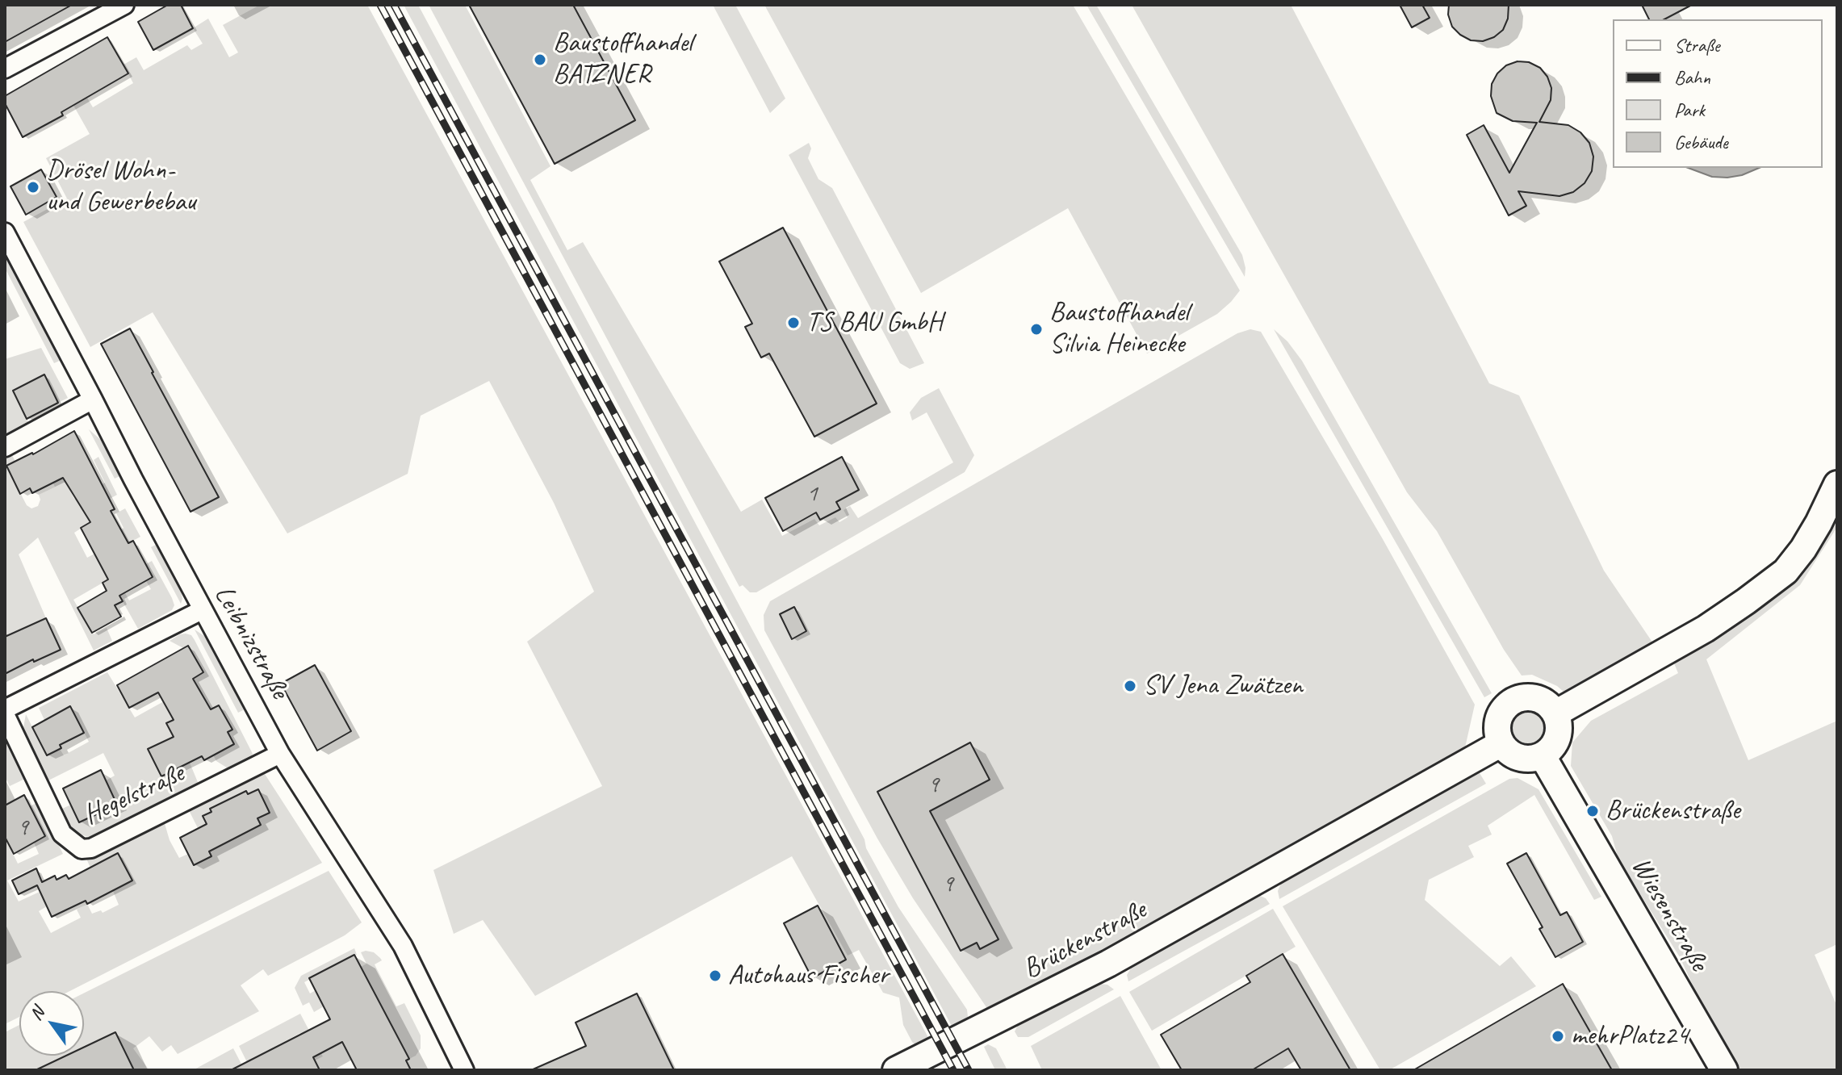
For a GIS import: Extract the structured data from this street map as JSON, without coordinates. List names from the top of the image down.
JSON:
{
  "streets": {
    "street": [
      "Leibnizstraße",
      "Hegelstraße",
      "Wiesenstraße",
      "Brückenstraße"
    ]
  },
  "crossings": [
    ["Leibnizstraße", "Hegelstraße"],
    ["Wiesenstraße", "Brückenstraße"]
  ],
  "places": [
    "Baustoffhandel BATZNER",
    "Drösel Wohn- und Gewerbebau",
    "TS BAU GmbH",
    "Baustoffhandel Silvia Heinecke",
    "SV Jena Zwätzen",
    "Brückenstraße",
    "Autohaus Fischer",
    "mehrPlatz24"
  ],
  "house_numbers": [
    "1",
    "9",
    "9",
    "9"
  ],
  "legend": [
    "Straße",
    "Bahn",
    "Park",
    "Gebäude"
  ],
  "north": "top left"
}
